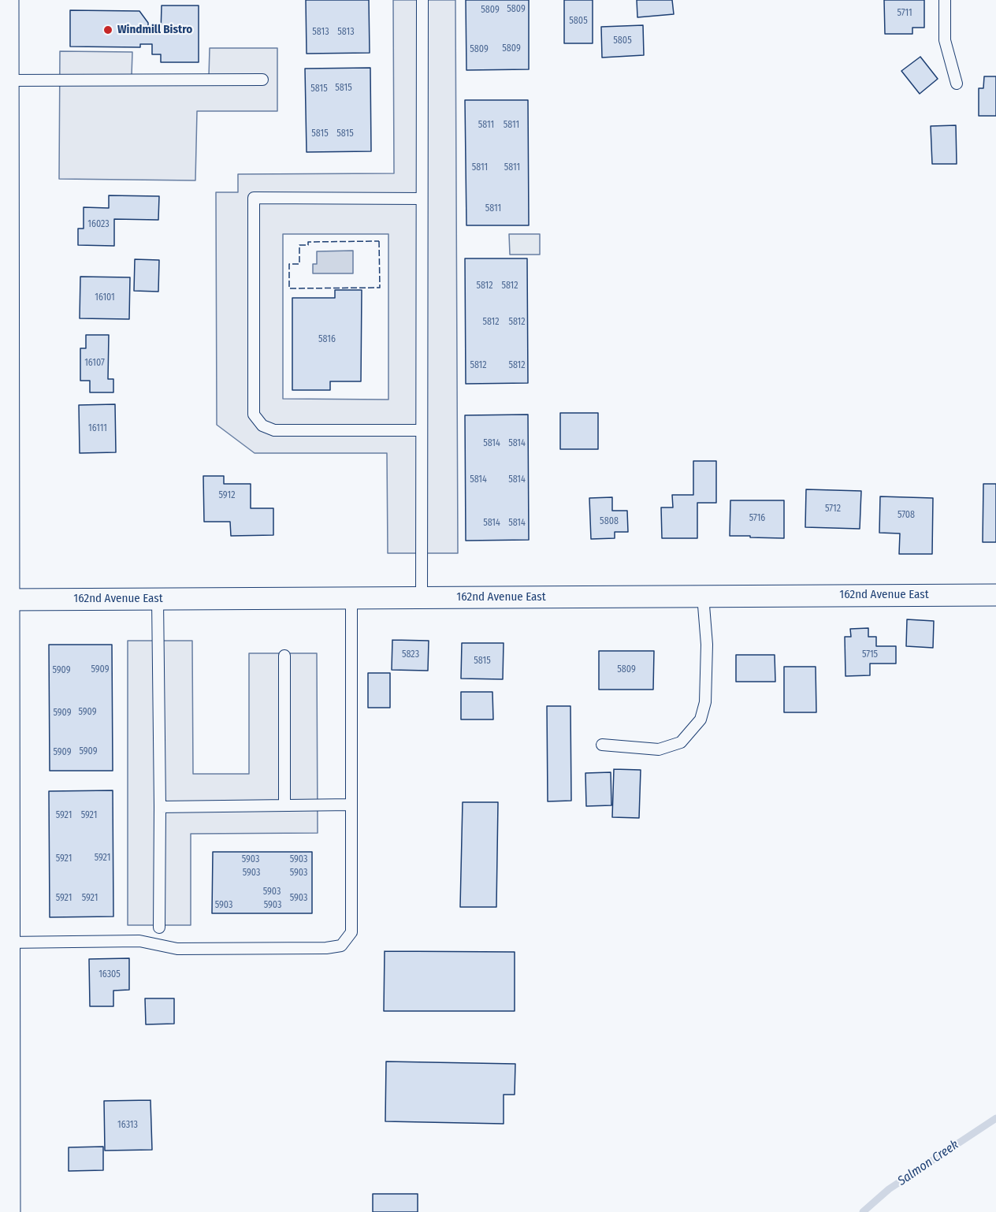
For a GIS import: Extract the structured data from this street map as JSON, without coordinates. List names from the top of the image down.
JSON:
{
  "streets": {
    "street": ["162nd Avenue East"]
  },
  "water": ["Salmon Creek"],
  "places": ["Windmill Bistro"],
  "house_numbers": [
    "5809",
    "5809",
    "5711",
    "5805",
    "5813",
    "5813",
    "5805",
    "5809",
    "5809",
    "5815",
    "5815",
    "5811",
    "5811",
    "5815",
    "5815",
    "5811",
    "5811",
    "5811",
    "16023",
    "5812",
    "5812",
    "16101",
    "5812",
    "5812",
    "5816",
    "16107",
    "5812",
    "5812",
    "16111",
    "5814",
    "5814",
    "5814",
    "5814",
    "5912",
    "5712",
    "5708",
    "5716",
    "5808",
    "5814",
    "5814",
    "5823",
    "5715",
    "5815",
    "5909",
    "5809",
    "5909",
    "5909",
    "5909",
    "5909",
    "5909",
    "5921",
    "5921",
    "5921",
    "5921",
    "5903",
    "5903",
    "5903",
    "5903",
    "5903",
    "5921",
    "5921",
    "5903",
    "5903",
    "5903",
    "16305",
    "16313"
  ]
}
